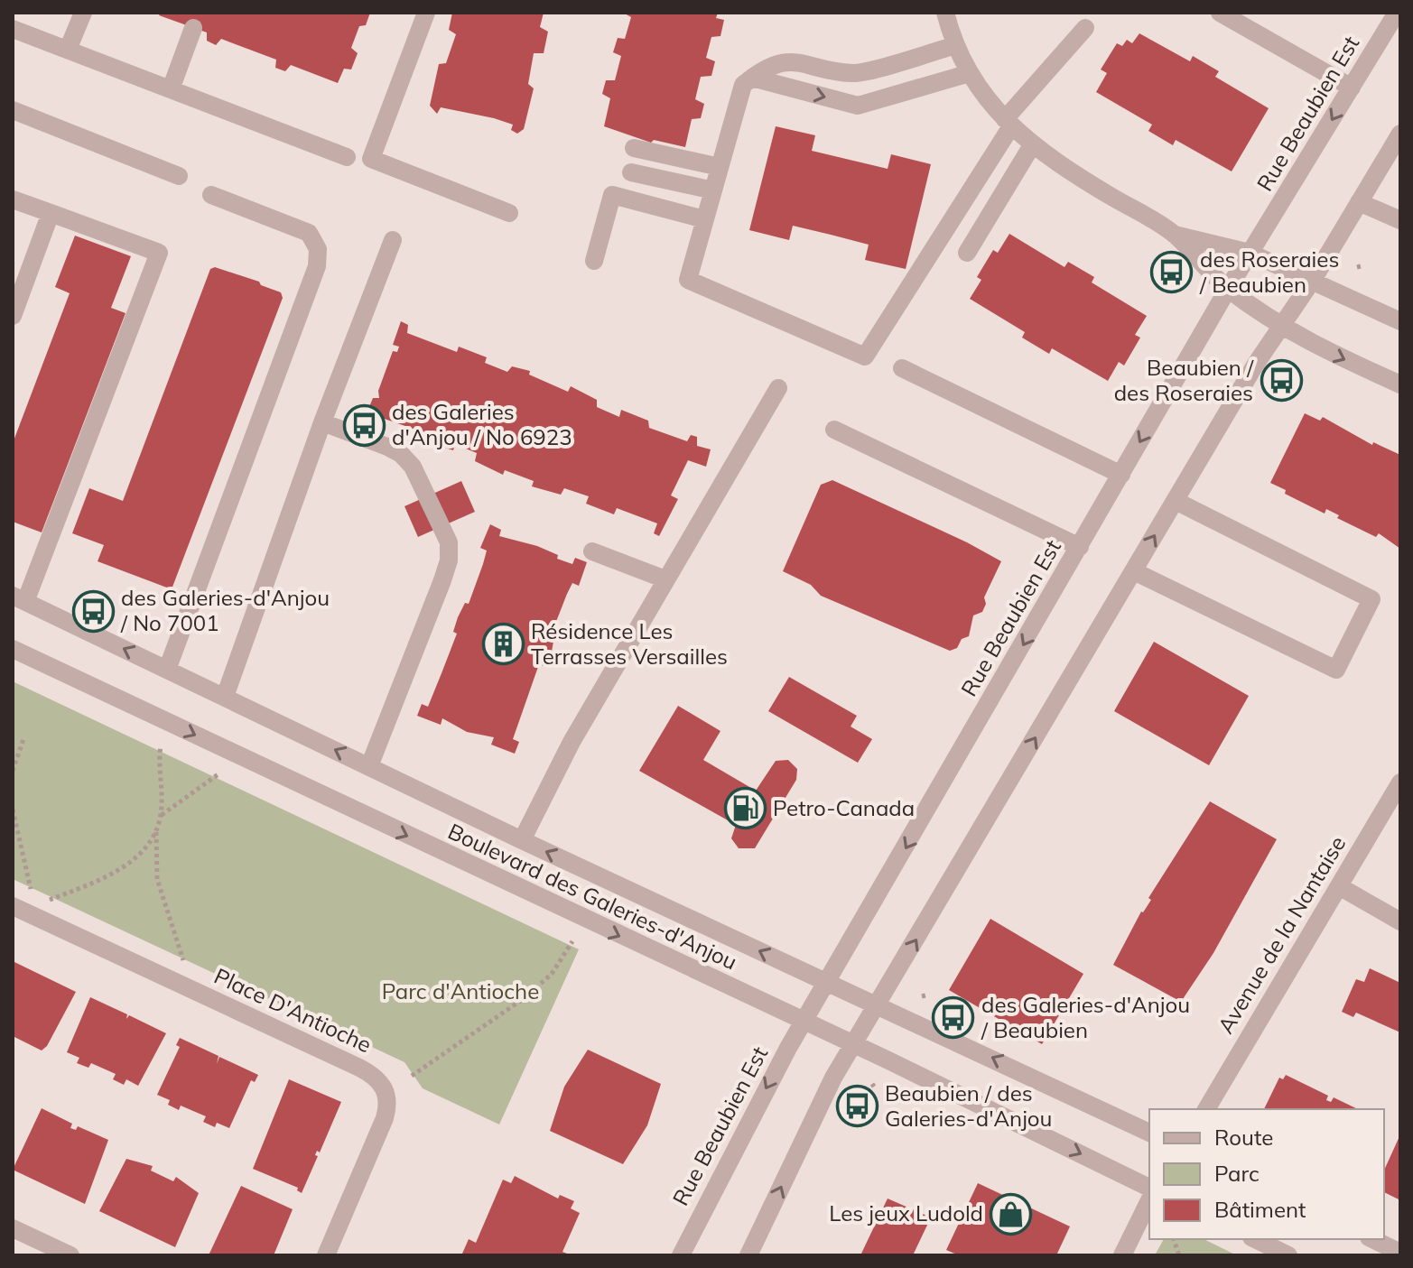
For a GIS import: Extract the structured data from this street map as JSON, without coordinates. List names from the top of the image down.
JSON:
{
  "streets": {
    "street": [
      "Rue Beaubien Est",
      "Boulevard des Galeries-d'Anjou",
      "Avenue de la Nantaise",
      "Place D'Antioche"
    ]
  },
  "crossings": [
    ["Rue Beaubien Est", "Boulevard des Galeries-d'Anjou"]
  ],
  "parks": ["Parc d'Antioche"],
  "places": {
    "bus stop": [
      "des Roseraies / Beaubien",
      "Beaubien / des Roseraies",
      "des Galeries d'Anjou / No 6923",
      "des Galeries-d'Anjou / No 7001",
      "des Galeries-d'Anjou / Beaubien",
      "Beaubien / des Galeries-d'Anjou"
    ],
    "building": ["Résidence Les Terrasses Versailles"],
    "fuel station": ["Petro-Canada"],
    "shop": ["Les jeux Ludold"]
  },
  "legend": ["Route", "Parc", "Bâtiment"]
}
